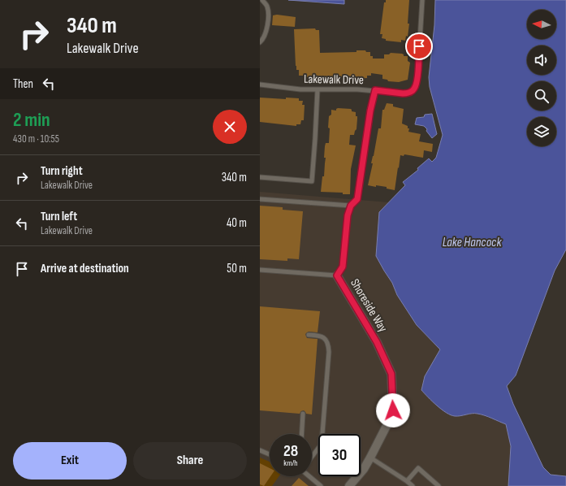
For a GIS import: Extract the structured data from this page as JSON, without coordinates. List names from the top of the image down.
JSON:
{
  "streets": {
    "street": ["Shoreside Way"],
    "lane": ["Lakewalk Drive"]
  },
  "crossings": [
    ["Lakewalk Drive", "Shoreside Way"]
  ],
  "water": ["Lake Hancock"],
  "north": "left",
  "page": {
    "turn": ["340 m", "Lakewalk Drive"],
    "then": "Then",
    "heading": ["2 min", "430 m · 10:55"],
    "list": [
      {
        "name": "Turn right",
        "note": "Lakewalk Drive",
        "value": "340 m"
      },
      {
        "name": "Turn left",
        "note": "Lakewalk Drive",
        "value": "40 m"
      },
      {
        "name": "Arrive at destination",
        "value": "50 m"
      }
    ],
    "speed": "28 km/h",
    "limit": "30",
    "buttons": ["Exit", "Share"]
  }
}
